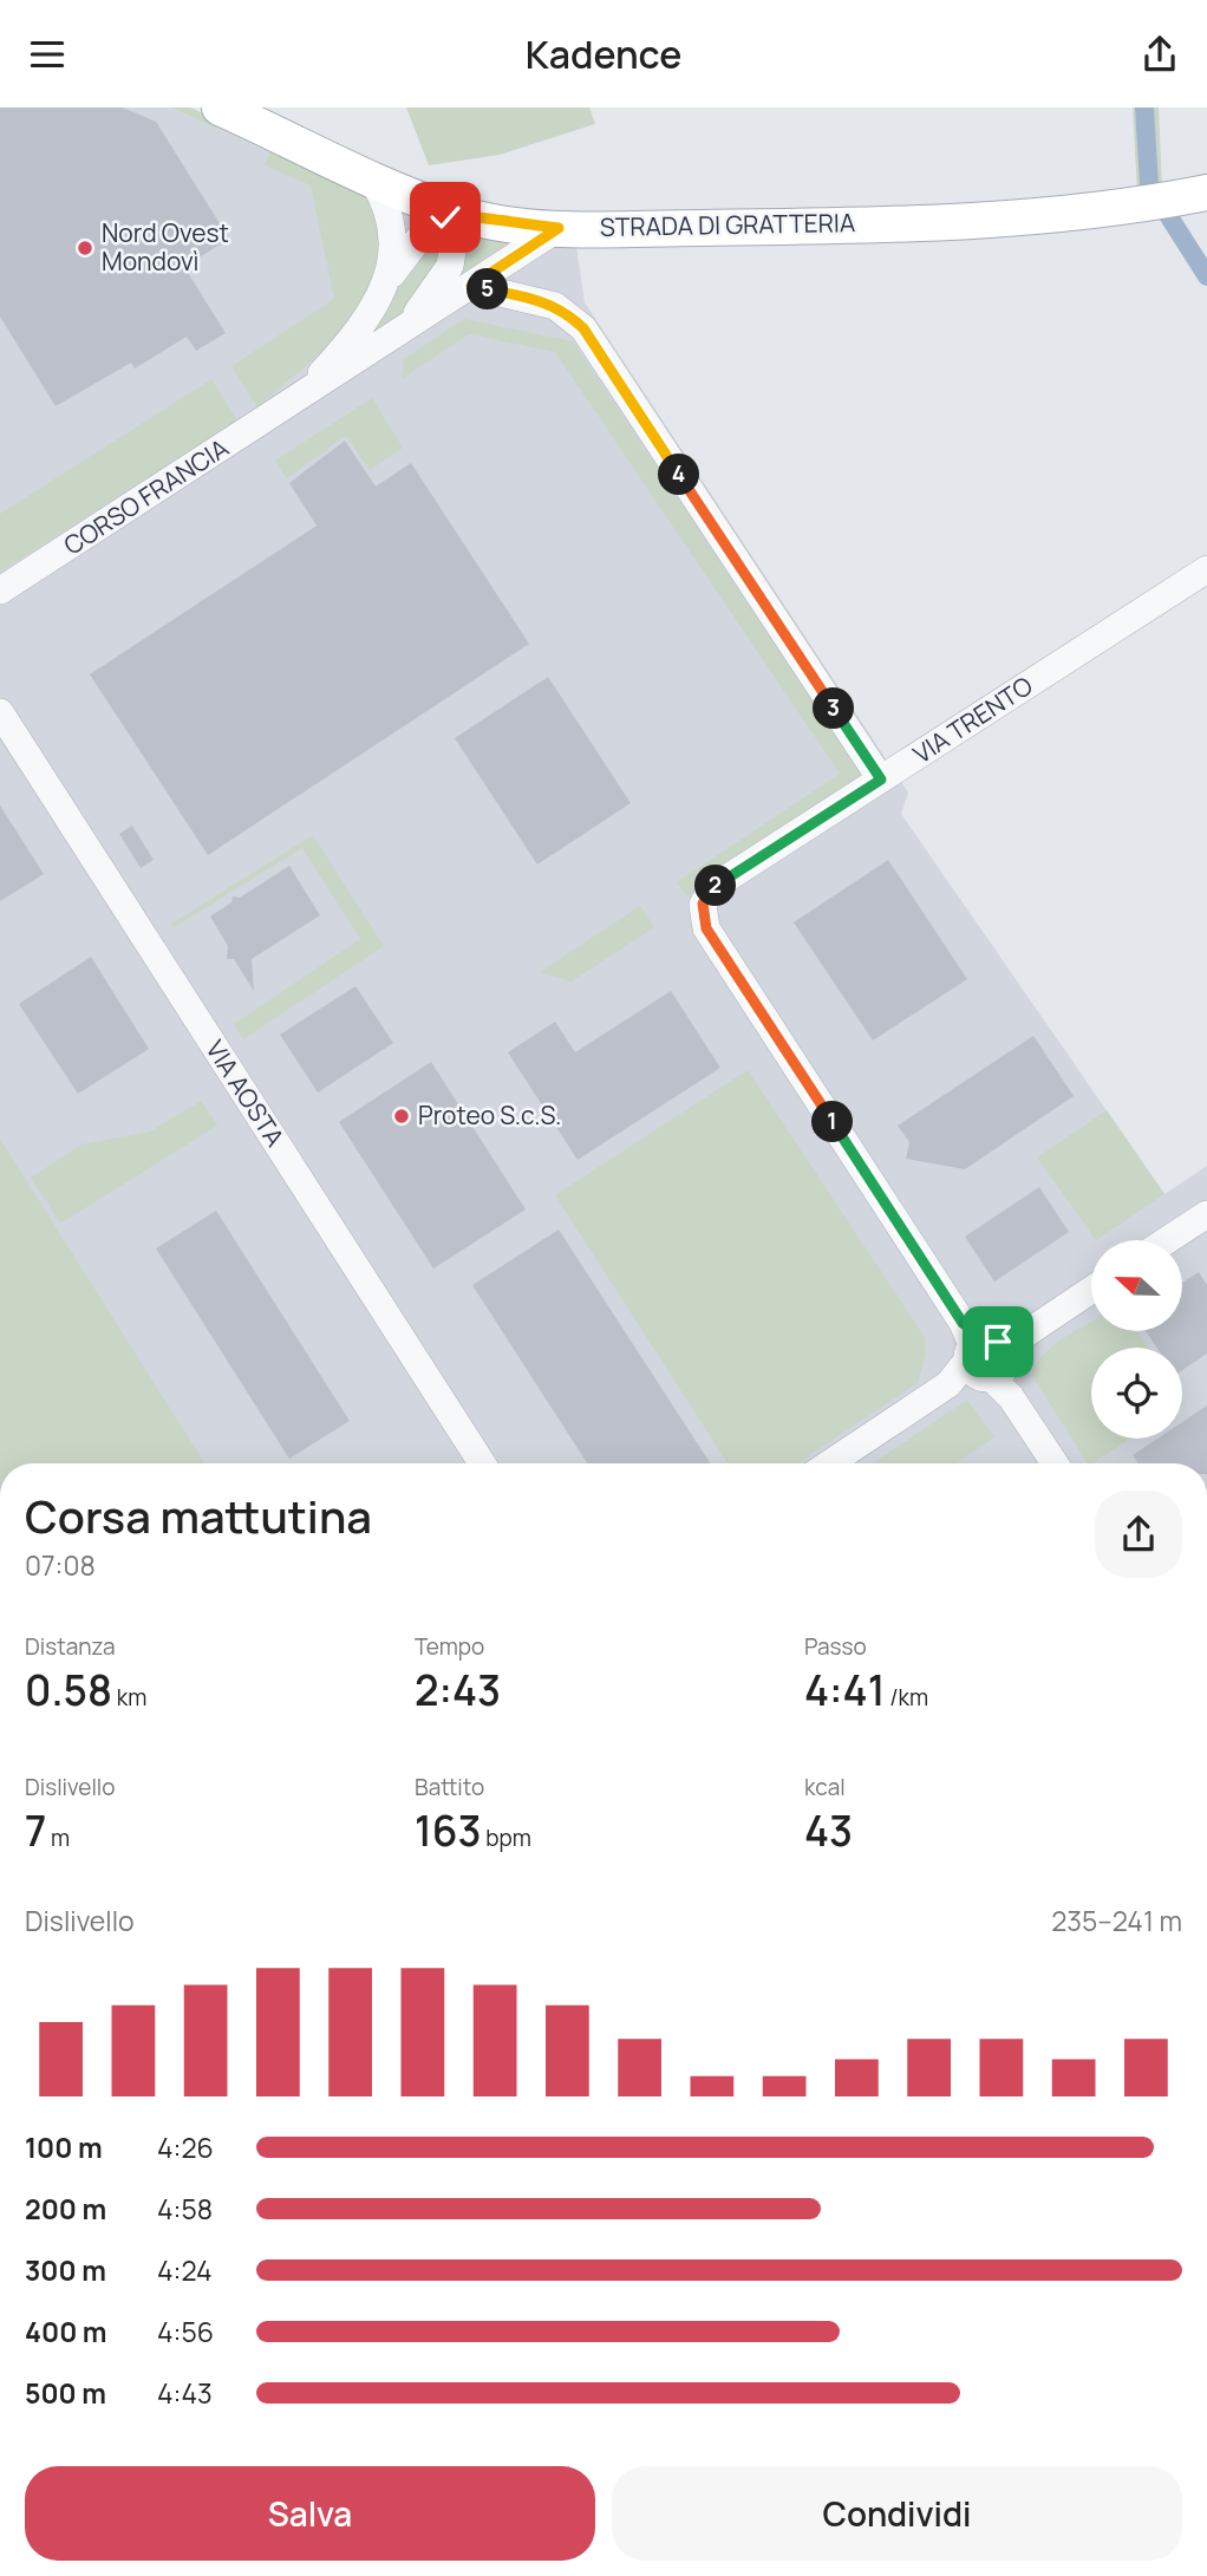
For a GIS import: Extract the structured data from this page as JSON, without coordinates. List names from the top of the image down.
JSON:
{
  "streets": {
    "main road": ["STRADA DI GRATTERIA"],
    "street": ["CORSO FRANCIA", "VIA TRENTO", "VIA AOSTA"]
  },
  "crossings": [
    ["STRADA DI GRATTERIA", "CORSO FRANCIA"]
  ],
  "places": ["Nord Ovest Mondovì", "Proteo S.c.S."],
  "north": "left",
  "page": {
    "header": "Kadence",
    "pins": [
      "5",
      "4",
      "3",
      "2",
      "1"
    ],
    "heading": ["Corsa mattutina", "07:08"],
    "stats": [
      ["Distanza", "0.58 km"],
      ["Tempo", "2:43"],
      ["Passo", "4:41 /km"],
      ["Dislivello", "7 m"],
      ["Battito", "163 bpm"],
      ["kcal", "43"]
    ],
    "chart": ["Dislivello", "235–241 m"],
    "list": [
      {
        "name": "100 m",
        "note": "4:26"
      },
      {
        "name": "200 m",
        "note": "4:58"
      },
      {
        "name": "300 m",
        "note": "4:24"
      },
      {
        "name": "400 m",
        "note": "4:56"
      },
      {
        "name": "500 m",
        "note": "4:43"
      }
    ],
    "buttons": ["Salva", "Condividi"]
  }
}
